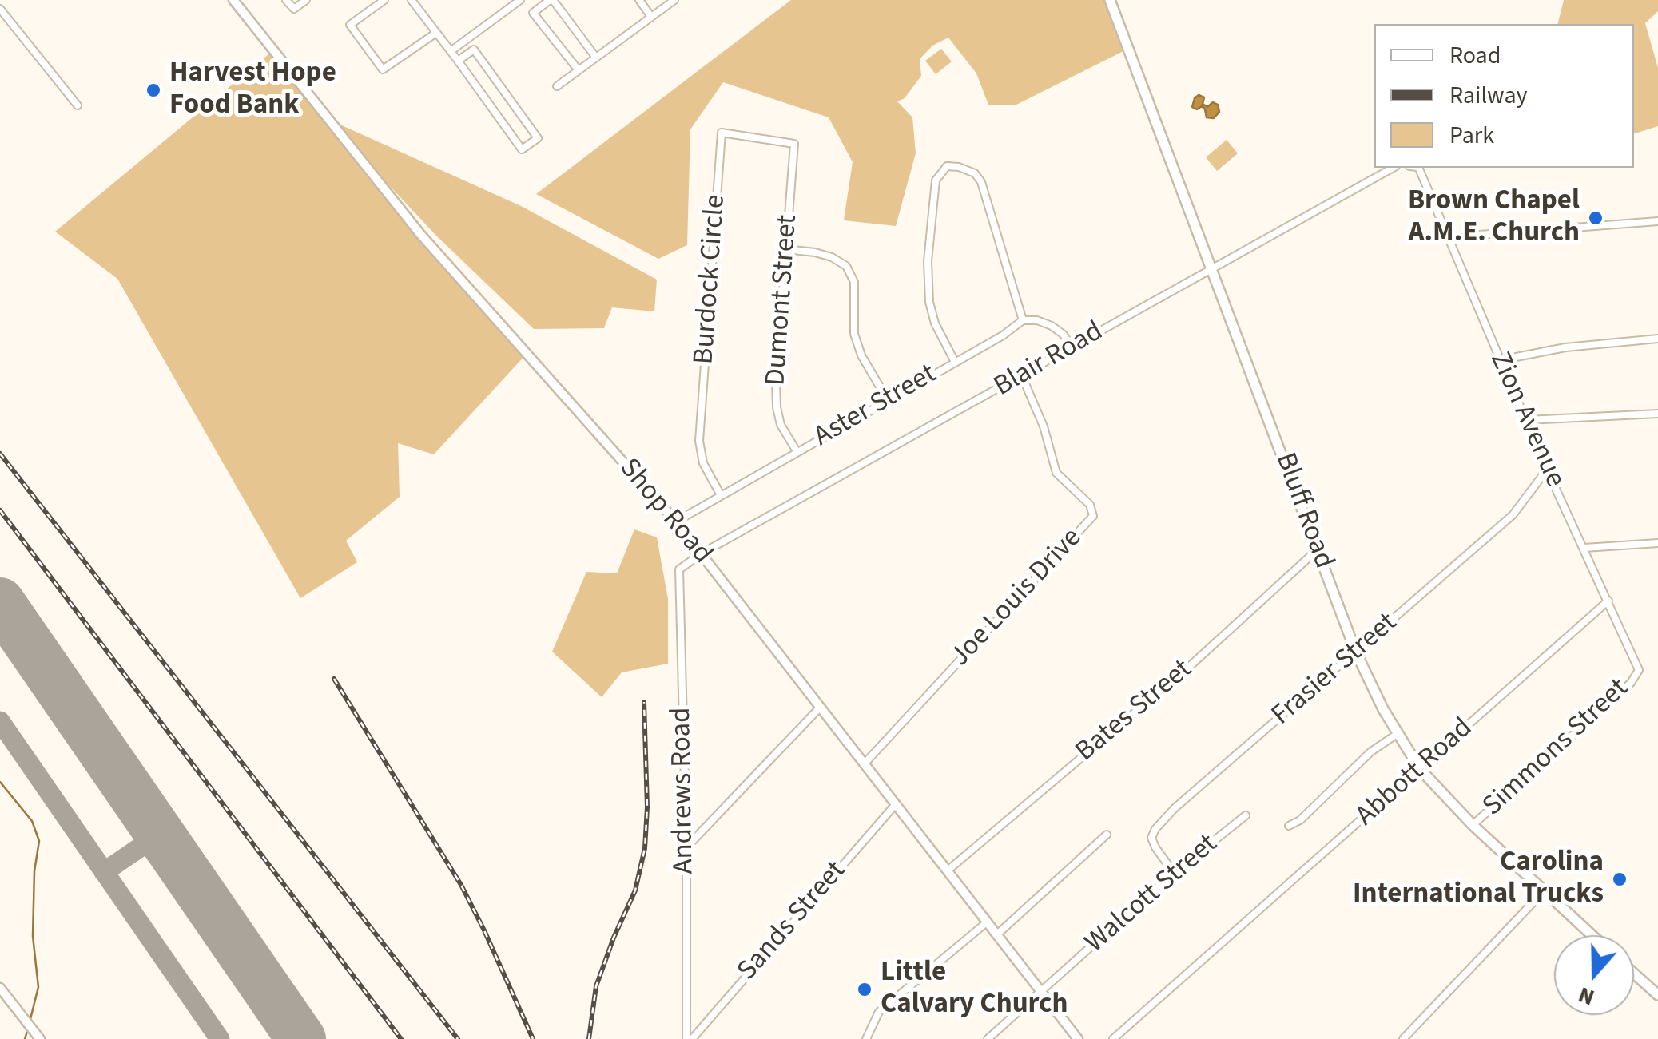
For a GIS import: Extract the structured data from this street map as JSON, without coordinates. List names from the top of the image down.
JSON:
{
  "streets": {
    "main road": ["Bluff Road"],
    "street": [
      "Burdock Circle",
      "Dumont Street",
      "Blair Road",
      "Aster Street",
      "Zion Avenue",
      "Shop Road",
      "Joe Louis Drive",
      "Frasier Street",
      "Bates Street",
      "Simmons Street",
      "Abbott Road",
      "Andrews Road",
      "Walcott Street",
      "Sands Street"
    ]
  },
  "crossings": [
    ["Burdock Circle", "Dumont Street"],
    ["Burdock Circle", "Aster Street"],
    ["Dumont Street", "Aster Street"],
    ["Blair Road", "Bluff Road"],
    ["Blair Road", "Shop Road"],
    ["Blair Road", "Joe Louis Drive"],
    ["Blair Road", "Andrews Road"],
    ["Aster Street", "Shop Road"],
    ["Zion Avenue", "Frasier Street"],
    ["Zion Avenue", "Simmons Street"],
    ["Zion Avenue", "Abbott Road"],
    ["Bluff Road", "Frasier Street"],
    ["Bluff Road", "Bates Street"],
    ["Bluff Road", "Simmons Street"],
    ["Bluff Road", "Abbott Road"],
    ["Shop Road", "Joe Louis Drive"],
    ["Shop Road", "Bates Street"],
    ["Shop Road", "Andrews Road"],
    ["Shop Road", "Walcott Street"],
    ["Shop Road", "Sands Street"],
    ["Frasier Street", "Walcott Street"],
    ["Andrews Road", "Sands Street"]
  ],
  "places": [
    "Harvest Hope Food Bank",
    "Brown Chapel A.M.E. Church",
    "Carolina International Trucks",
    "Little Calvary Church"
  ],
  "legend": ["Road", "Railway", "Park"],
  "north": "bottom"
}
